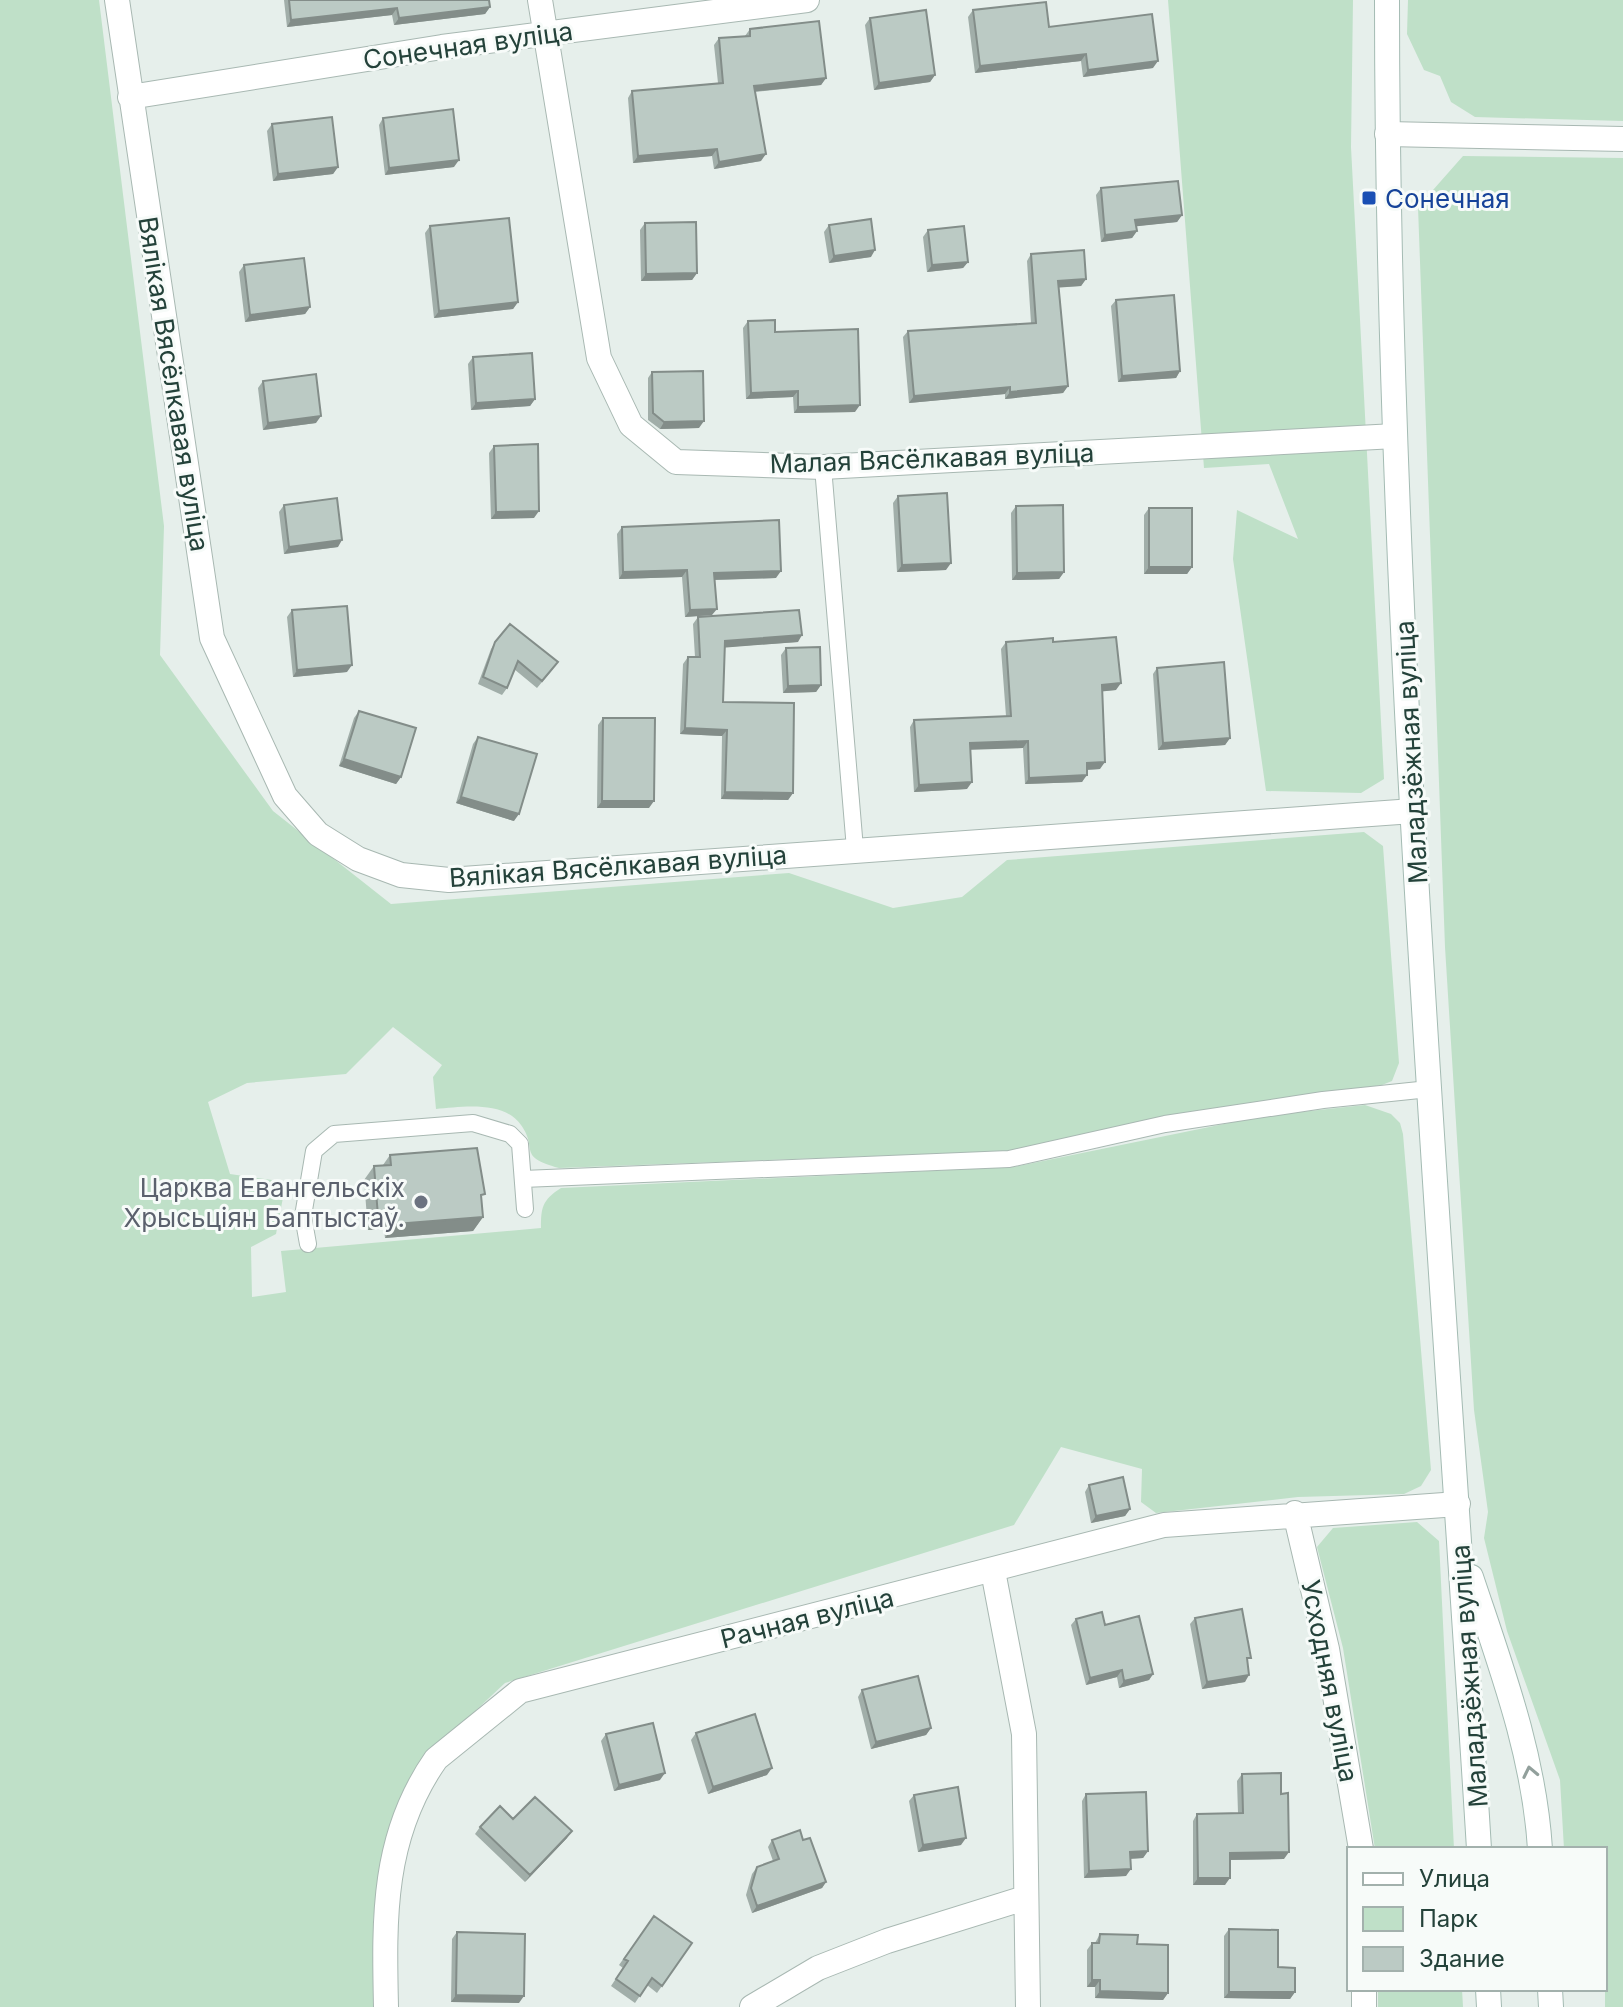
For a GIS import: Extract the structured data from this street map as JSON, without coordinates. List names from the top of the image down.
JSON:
{
  "streets": {
    "street": [
      "Сонечная вуліца",
      "Вялікая Вясёлкавая вуліца",
      "Малая Вясёлкавая вуліца",
      "Маладзёжная вуліца",
      "Рачная вуліца",
      "Усходняя вуліца"
    ]
  },
  "crossings": [
    ["Сонечная вуліца", "Вялікая Вясёлкавая вуліца"],
    ["Сонечная вуліца", "Малая Вясёлкавая вуліца"],
    ["Вялікая Вясёлкавая вуліца", "Маладзёжная вуліца"],
    ["Малая Вясёлкавая вуліца", "Маладзёжная вуліца"],
    ["Маладзёжная вуліца", "Рачная вуліца"],
    ["Рачная вуліца", "Усходняя вуліца"]
  ],
  "places": {
    "transit": ["Сонечная"],
    "other": ["Царква Евангельскіх Хрысьціян Баптыстаў."]
  },
  "legend": ["Улица", "Парк", "Здание"]
}
